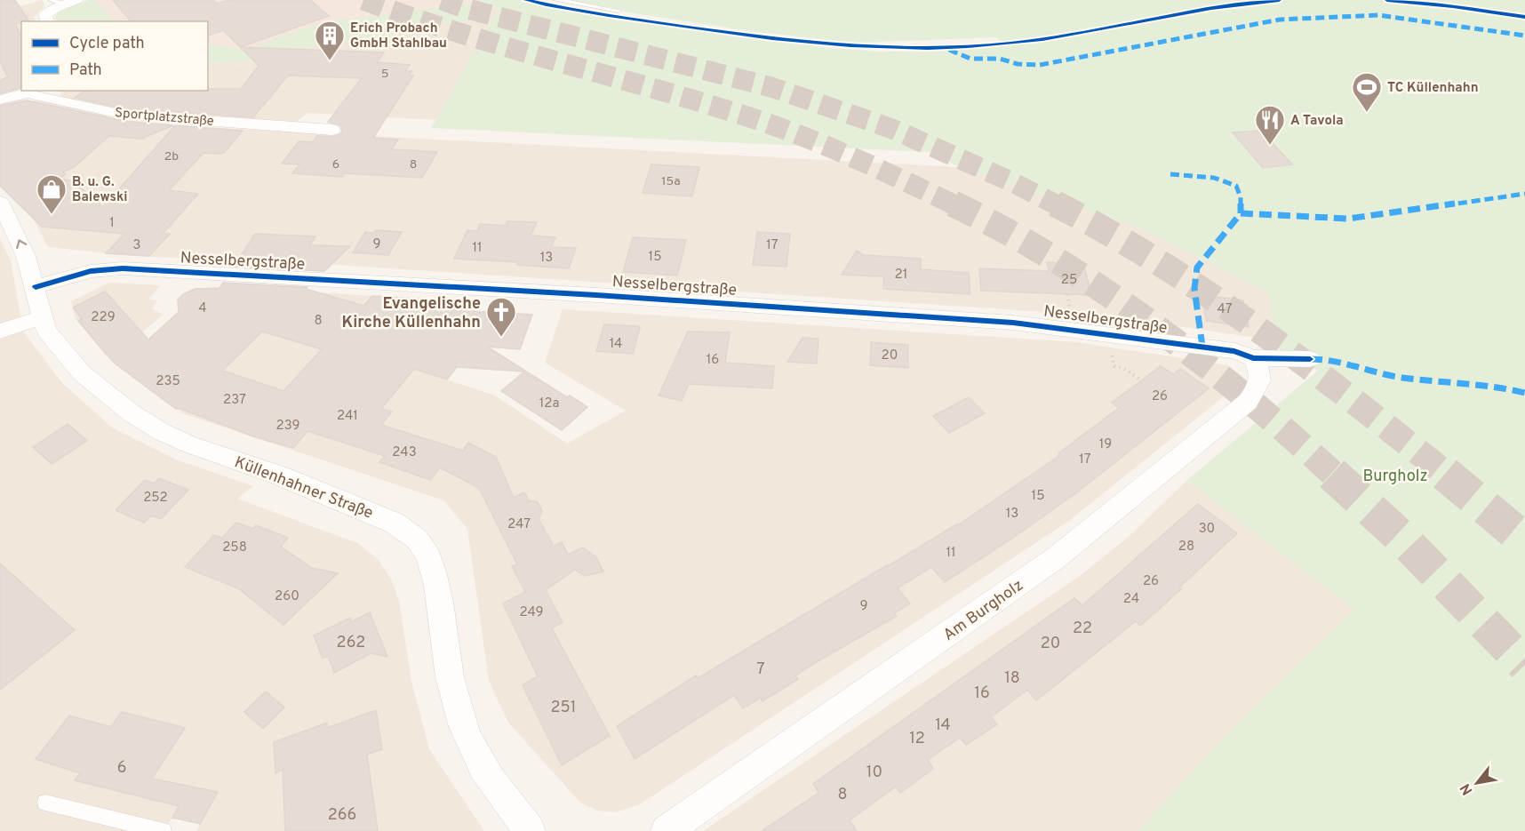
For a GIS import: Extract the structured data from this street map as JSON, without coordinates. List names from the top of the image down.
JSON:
{
  "streets": {
    "street": [
      "Sportplatzstraße",
      "Nesselbergstraße",
      "Küllenhahner Straße",
      "Am Burgholz"
    ]
  },
  "crossings": [
    ["Nesselbergstraße", "Küllenhahner Straße"],
    ["Nesselbergstraße", "Am Burgholz"]
  ],
  "parks": ["Burgholz"],
  "places": {
    "building": ["Erich Probach GmbH Stahlbau"],
    "sports": ["TC Küllenhahn"],
    "restaurant": ["A Tavola"],
    "shop": ["B. u. G. Balewski"],
    "church": ["Evangelische Kirche Küllenhahn"]
  },
  "house_numbers": [
    "5",
    "2b",
    "6",
    "8",
    "15a",
    "1",
    "9",
    "3",
    "17",
    "11",
    "15",
    "13",
    "21",
    "25",
    "4",
    "47",
    "229",
    "8",
    "14",
    "20",
    "16",
    "235",
    "26",
    "237",
    "12a",
    "241",
    "239",
    "19",
    "243",
    "17",
    "15",
    "252",
    "13",
    "247",
    "30",
    "28",
    "258",
    "11",
    "26",
    "260",
    "24",
    "9",
    "249",
    "22",
    "262",
    "20",
    "7",
    "18",
    "16",
    "251",
    "14",
    "12",
    "6",
    "10",
    "8",
    "266"
  ],
  "legend": ["Cycle path", "Path"],
  "north": "bottom left"
}
